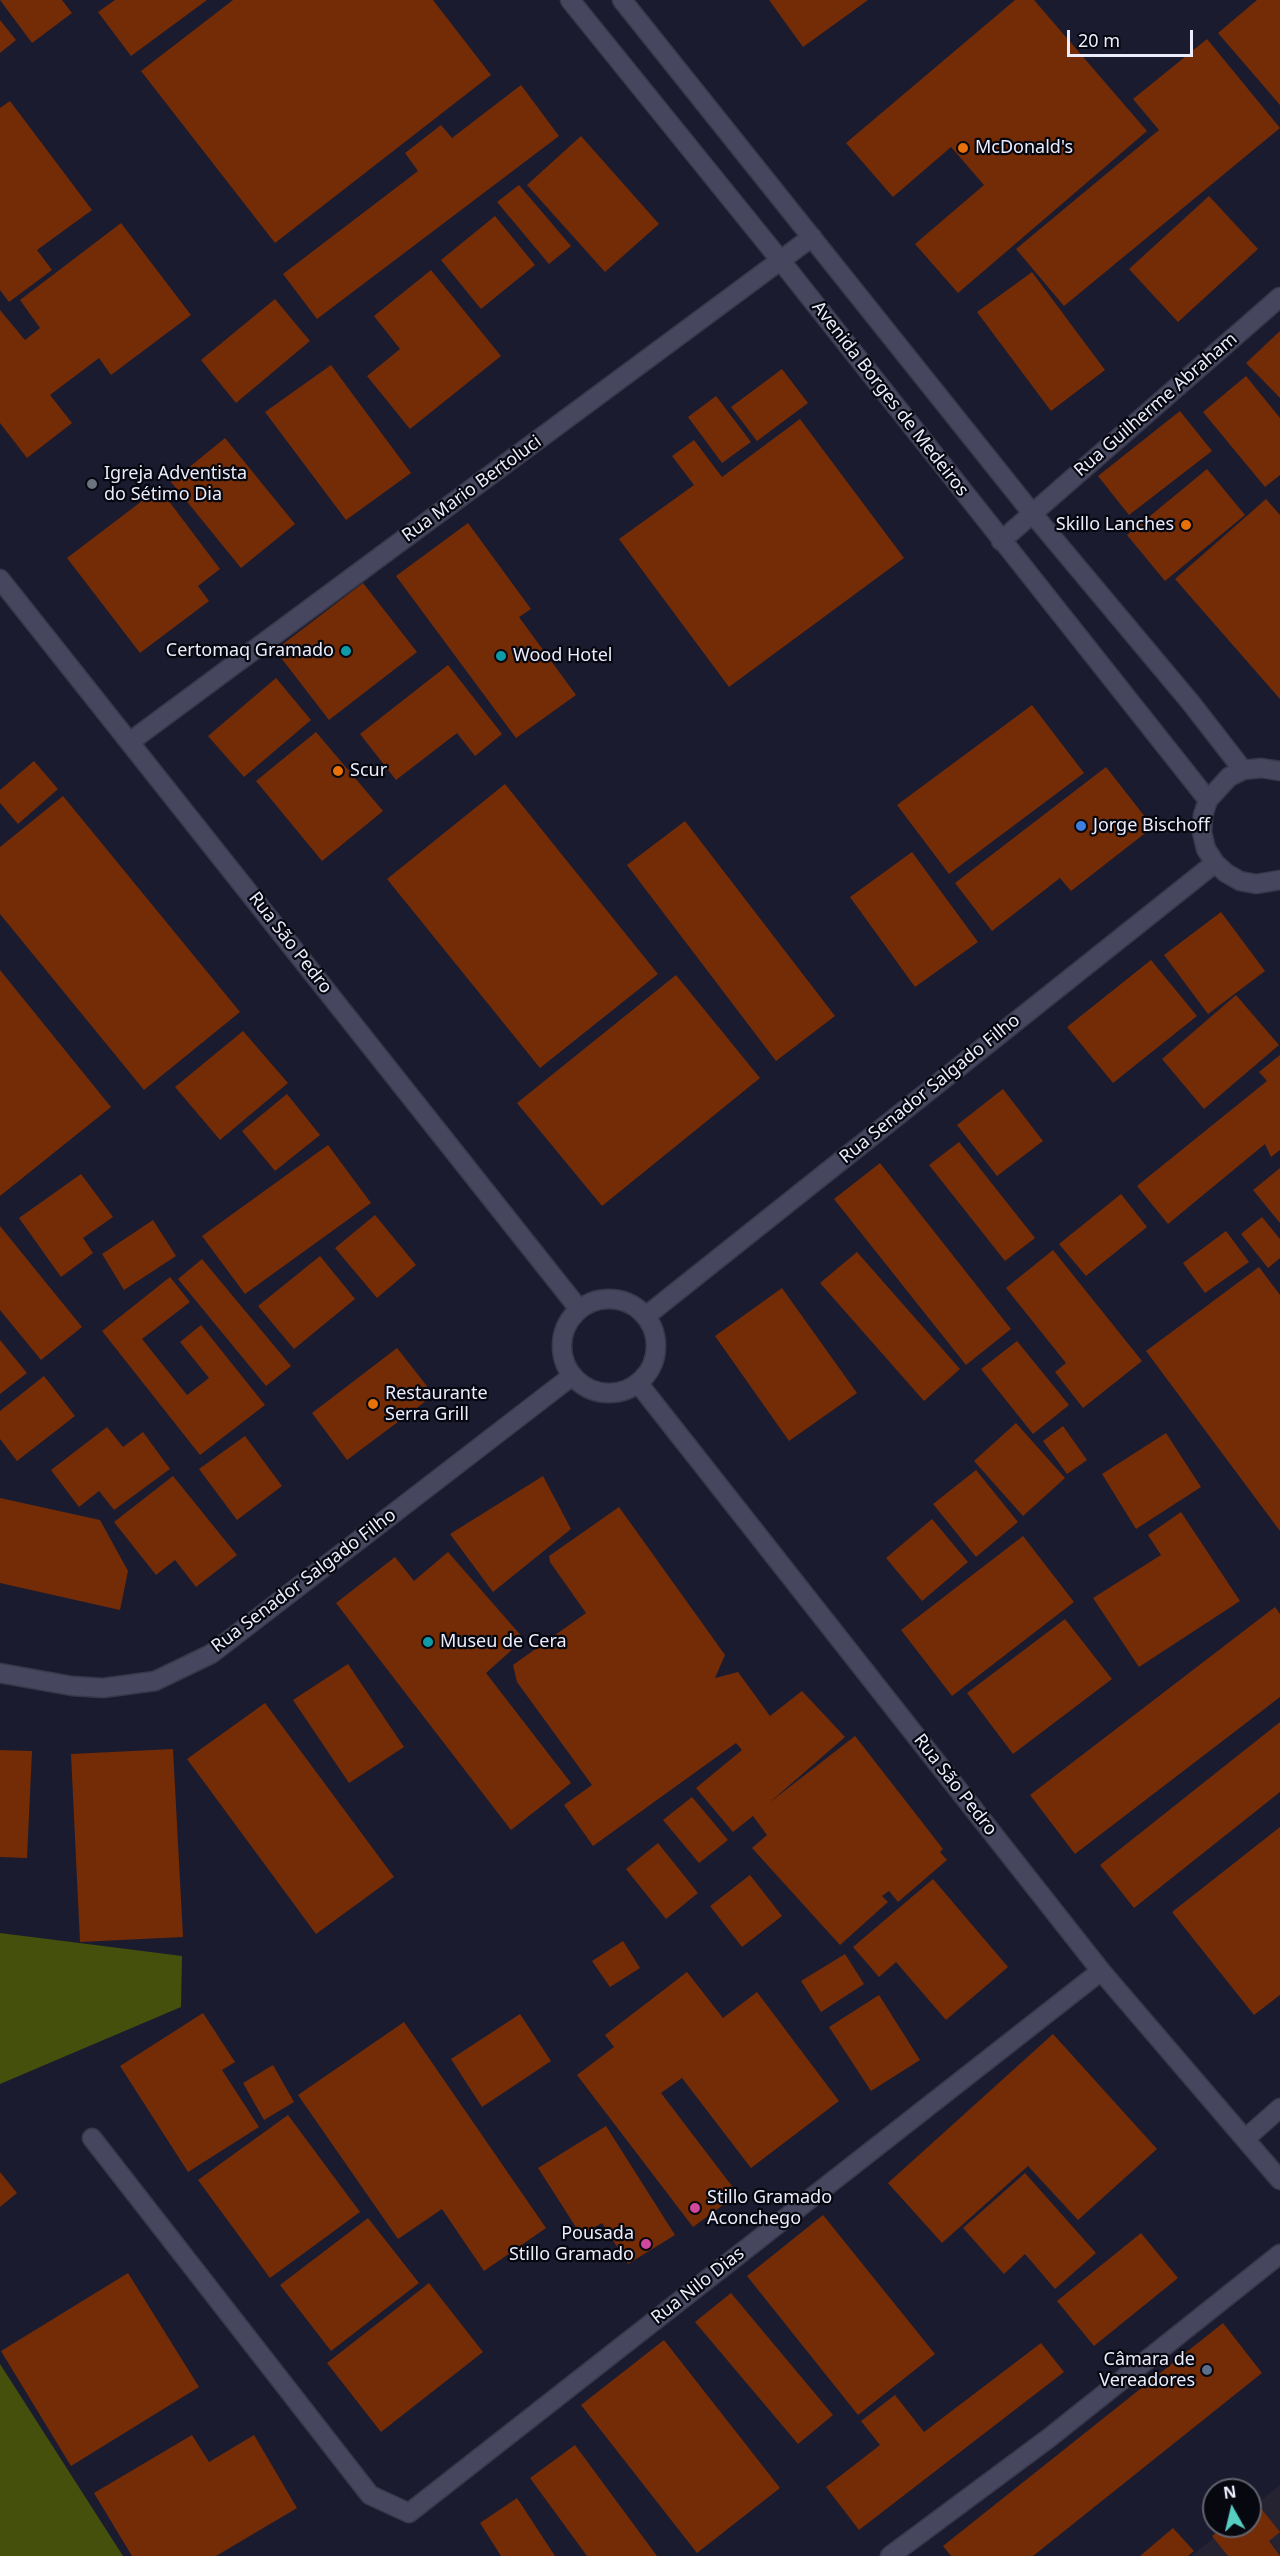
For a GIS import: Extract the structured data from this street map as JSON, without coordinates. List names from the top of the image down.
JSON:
{
  "streets": {
    "main road": [
      "Avenida Borges de Medeiros",
      "Rua Guilherme Abraham",
      "Rua Mario Bertoluci",
      "Rua São Pedro",
      "Rua Senador Salgado Filho",
      "Rua Nilo Dias"
    ]
  },
  "crossings": [
    ["Avenida Borges de Medeiros", "Rua Guilherme Abraham"],
    ["Avenida Borges de Medeiros", "Rua Mario Bertoluci"],
    ["Rua Mario Bertoluci", "Rua São Pedro"],
    ["Rua São Pedro", "Rua Senador Salgado Filho"],
    ["Rua São Pedro", "Rua Nilo Dias"]
  ],
  "places": [
    "McDonald's",
    "Igreja Adventista do Sétimo Dia",
    "Skillo Lanches",
    "Certomaq Gramado",
    "Wood Hotel",
    "Scur",
    "Jorge Bischoff",
    "Restaurante Serra Grill",
    "Museu de Cera",
    "Stillo Gramado Aconchego",
    "Pousada Stillo Gramado",
    "Câmara de Vereadores"
  ],
  "scale_bar": "20 m",
  "north": "top"
}
